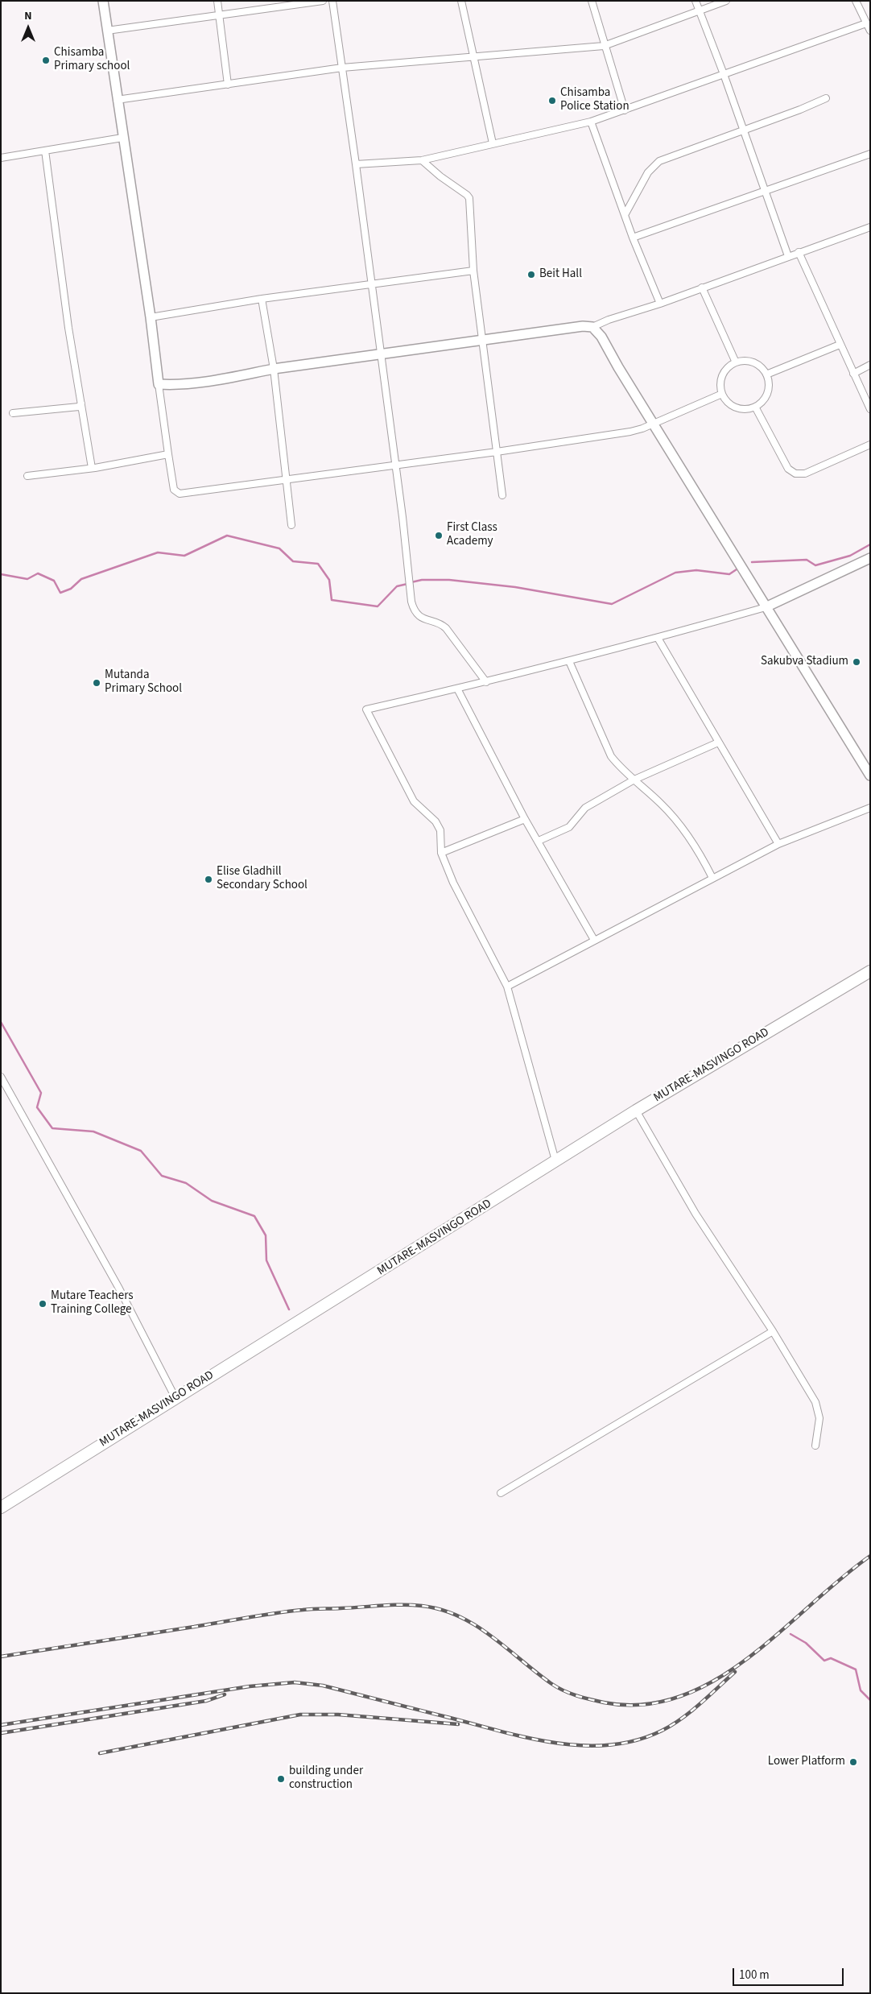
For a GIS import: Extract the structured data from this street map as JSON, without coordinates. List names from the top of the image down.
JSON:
{
  "streets": {
    "highway": ["MUTARE-MASVINGO ROAD"]
  },
  "places": [
    "Chisamba Primary school",
    "Chisamba Police Station",
    "Beit Hall",
    "First Class Academy",
    "Sakubva Stadium",
    "Mutanda Primary School",
    "Elise Gladhill Secondary School",
    "Mutare Teachers Training College",
    "Lower Platform",
    "building under construction"
  ],
  "scale_bar": "100 m",
  "north": "top"
}
